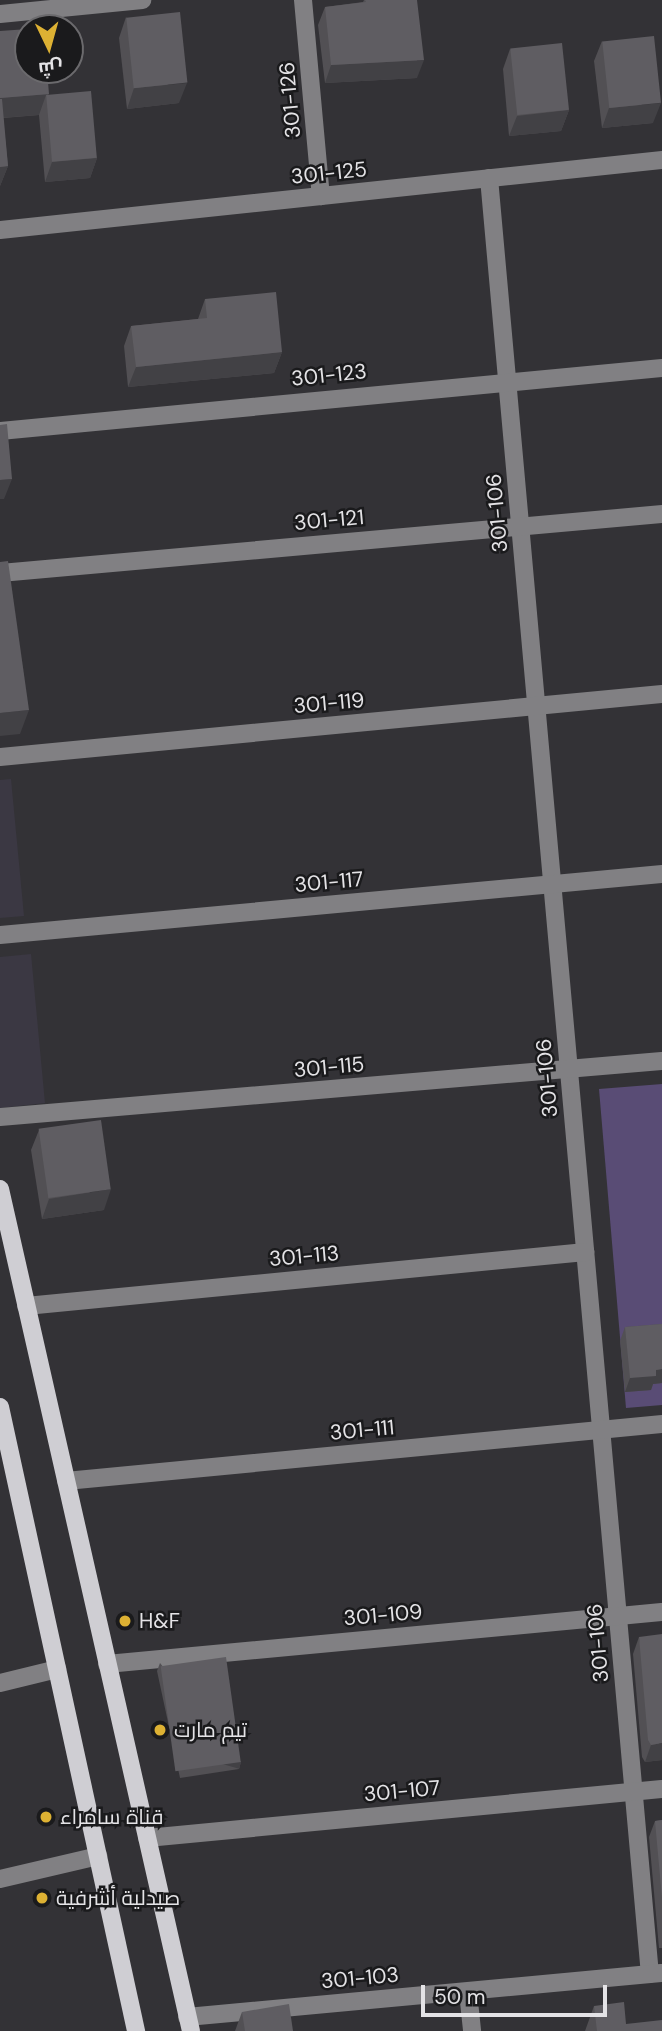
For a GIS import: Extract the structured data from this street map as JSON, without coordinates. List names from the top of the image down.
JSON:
{
  "streets": {
    "street": [
      "301-126",
      "301-125",
      "301-123",
      "301-106",
      "301-121",
      "301-119",
      "301-117",
      "301-115",
      "301-113",
      "301-111",
      "301-109",
      "301-107",
      "301-103"
    ]
  },
  "crossings": [
    ["301-126", "301-125"],
    ["301-125", "301-106"],
    ["301-123", "301-106"],
    ["301-106", "301-121"],
    ["301-106", "301-119"],
    ["301-106", "301-117"],
    ["301-106", "301-115"],
    ["301-106", "301-113"],
    ["301-106", "301-111"],
    ["301-106", "301-109"],
    ["301-106", "301-107"],
    ["301-106", "301-103"]
  ],
  "places": [
    "H&F",
    "تیم مارت",
    "قناة سامراء",
    "صيدلية أشرفية"
  ],
  "scale_bar": "50 m",
  "north": "bottom"
}
